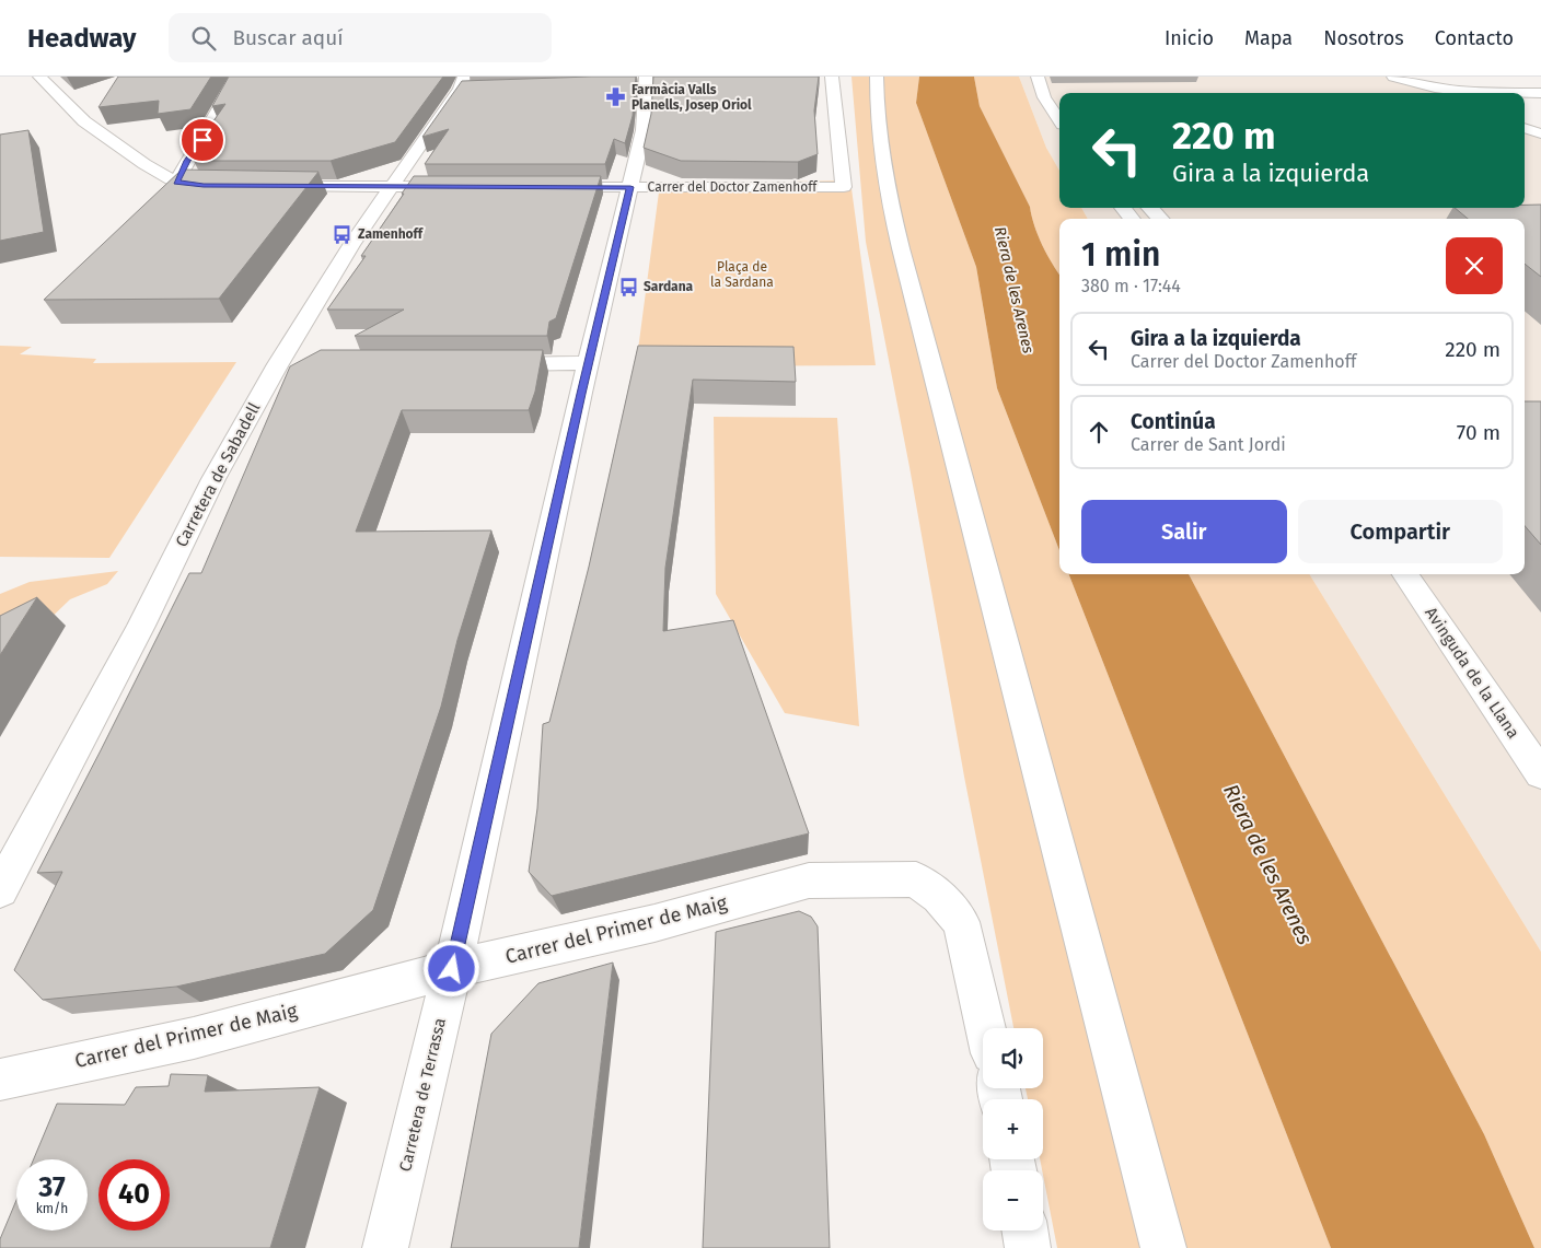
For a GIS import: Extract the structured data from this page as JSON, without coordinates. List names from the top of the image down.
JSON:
{
  "streets": {
    "street": [
      "Carrer del Doctor Zamenhoff",
      "Carretera de Sabadell",
      "Avinguda de la Llana",
      "Carrer del Primer de Maig",
      "Carretera de Terrassa"
    ]
  },
  "crossings": [
    ["Carrer del Doctor Zamenhoff", "Carretera de Terrassa"],
    ["Carrer del Primer de Maig", "Carretera de Terrassa"]
  ],
  "water": ["Riera de les Arenes"],
  "parks": ["Plaça de la Sardana"],
  "places": {
    "pharmacy": ["Farmàcia Valls Planells, Josep Oriol"],
    "bus stop": ["Zamenhoff", "Sardana"]
  },
  "page": {
    "header": "Headway",
    "search": "Buscar aquí",
    "nav": [
      "Inicio",
      "Mapa",
      "Nosotros",
      "Contacto"
    ],
    "turn": ["220 m", "Gira a la izquierda"],
    "heading": ["1 min", "380 m · 17:44"],
    "list": [
      {
        "name": "Gira a la izquierda",
        "note": "Carrer del Doctor Zamenhoff",
        "value": "220 m"
      },
      {
        "name": "Continúa",
        "note": "Carrer de Sant Jordi",
        "value": "70 m"
      }
    ],
    "buttons": ["Salir", "Compartir"],
    "map_buttons": ["+", "−"],
    "speed": "37 km/h",
    "limit": "40"
  }
}
